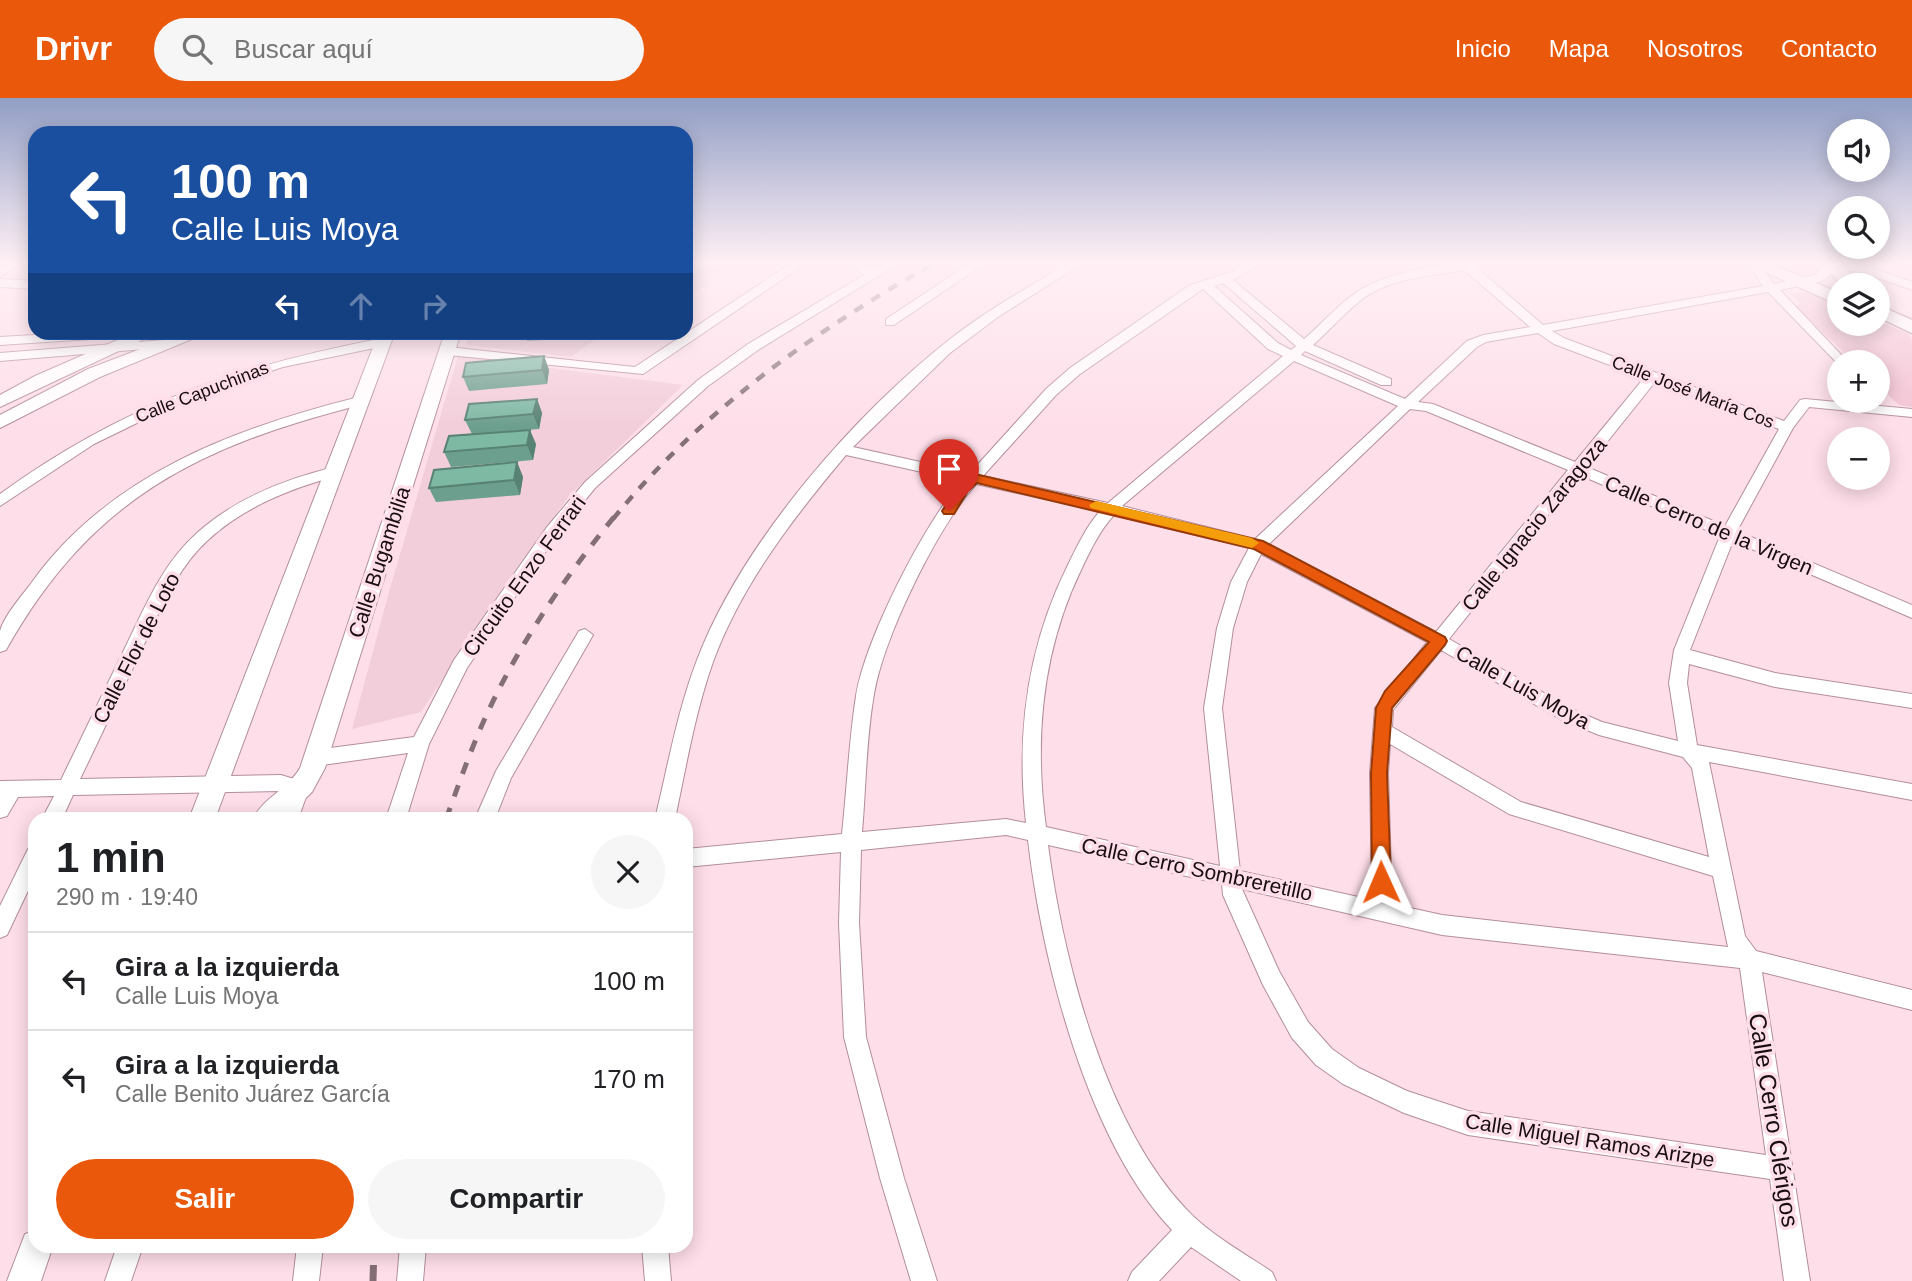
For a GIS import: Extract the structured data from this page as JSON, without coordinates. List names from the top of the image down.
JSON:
{
  "streets": {
    "street": [
      "Calle Capuchinas",
      "Calle José María Cos",
      "Calle Ignacio Zaragoza",
      "Calle Cerro de la Virgen",
      "Calle Bugambilia",
      "Circuito Enzo Ferrari",
      "Calle Flor de Loto",
      "Calle Luis Moya",
      "Calle Cerro Sombreretillo",
      "Calle Cerro Clérigos",
      "Calle Miguel Ramos Arizpe"
    ]
  },
  "crossings": [
    ["Calle José María Cos", "Calle Ignacio Zaragoza"],
    ["Calle José María Cos", "Calle Cerro Clérigos"],
    ["Calle José María Cos", "Calle Miguel Ramos Arizpe"],
    ["Calle Ignacio Zaragoza", "Calle Cerro de la Virgen"],
    ["Calle Ignacio Zaragoza", "Calle Luis Moya"],
    ["Calle Ignacio Zaragoza", "Calle Cerro Sombreretillo"],
    ["Calle Cerro de la Virgen", "Calle Cerro Clérigos"],
    ["Calle Cerro de la Virgen", "Calle Miguel Ramos Arizpe"],
    ["Calle Luis Moya", "Calle Cerro Clérigos"],
    ["Calle Luis Moya", "Calle Miguel Ramos Arizpe"],
    ["Calle Cerro Sombreretillo", "Calle Cerro Clérigos"],
    ["Calle Cerro Sombreretillo", "Calle Miguel Ramos Arizpe"],
    ["Calle Cerro Clérigos", "Calle Miguel Ramos Arizpe"]
  ],
  "page": {
    "header": "Drivr",
    "search": "Buscar aquí",
    "nav": [
      "Inicio",
      "Mapa",
      "Nosotros",
      "Contacto"
    ],
    "map_buttons": ["+", "−"],
    "turn": ["100 m", "Calle Luis Moya"],
    "heading": ["1 min", "290 m · 19:40"],
    "list": [
      {
        "name": "Gira a la izquierda",
        "note": "Calle Luis Moya",
        "value": "100 m"
      },
      {
        "name": "Gira a la izquierda",
        "note": "Calle Benito Juárez García",
        "value": "170 m"
      }
    ],
    "buttons": ["Salir", "Compartir"]
  }
}
